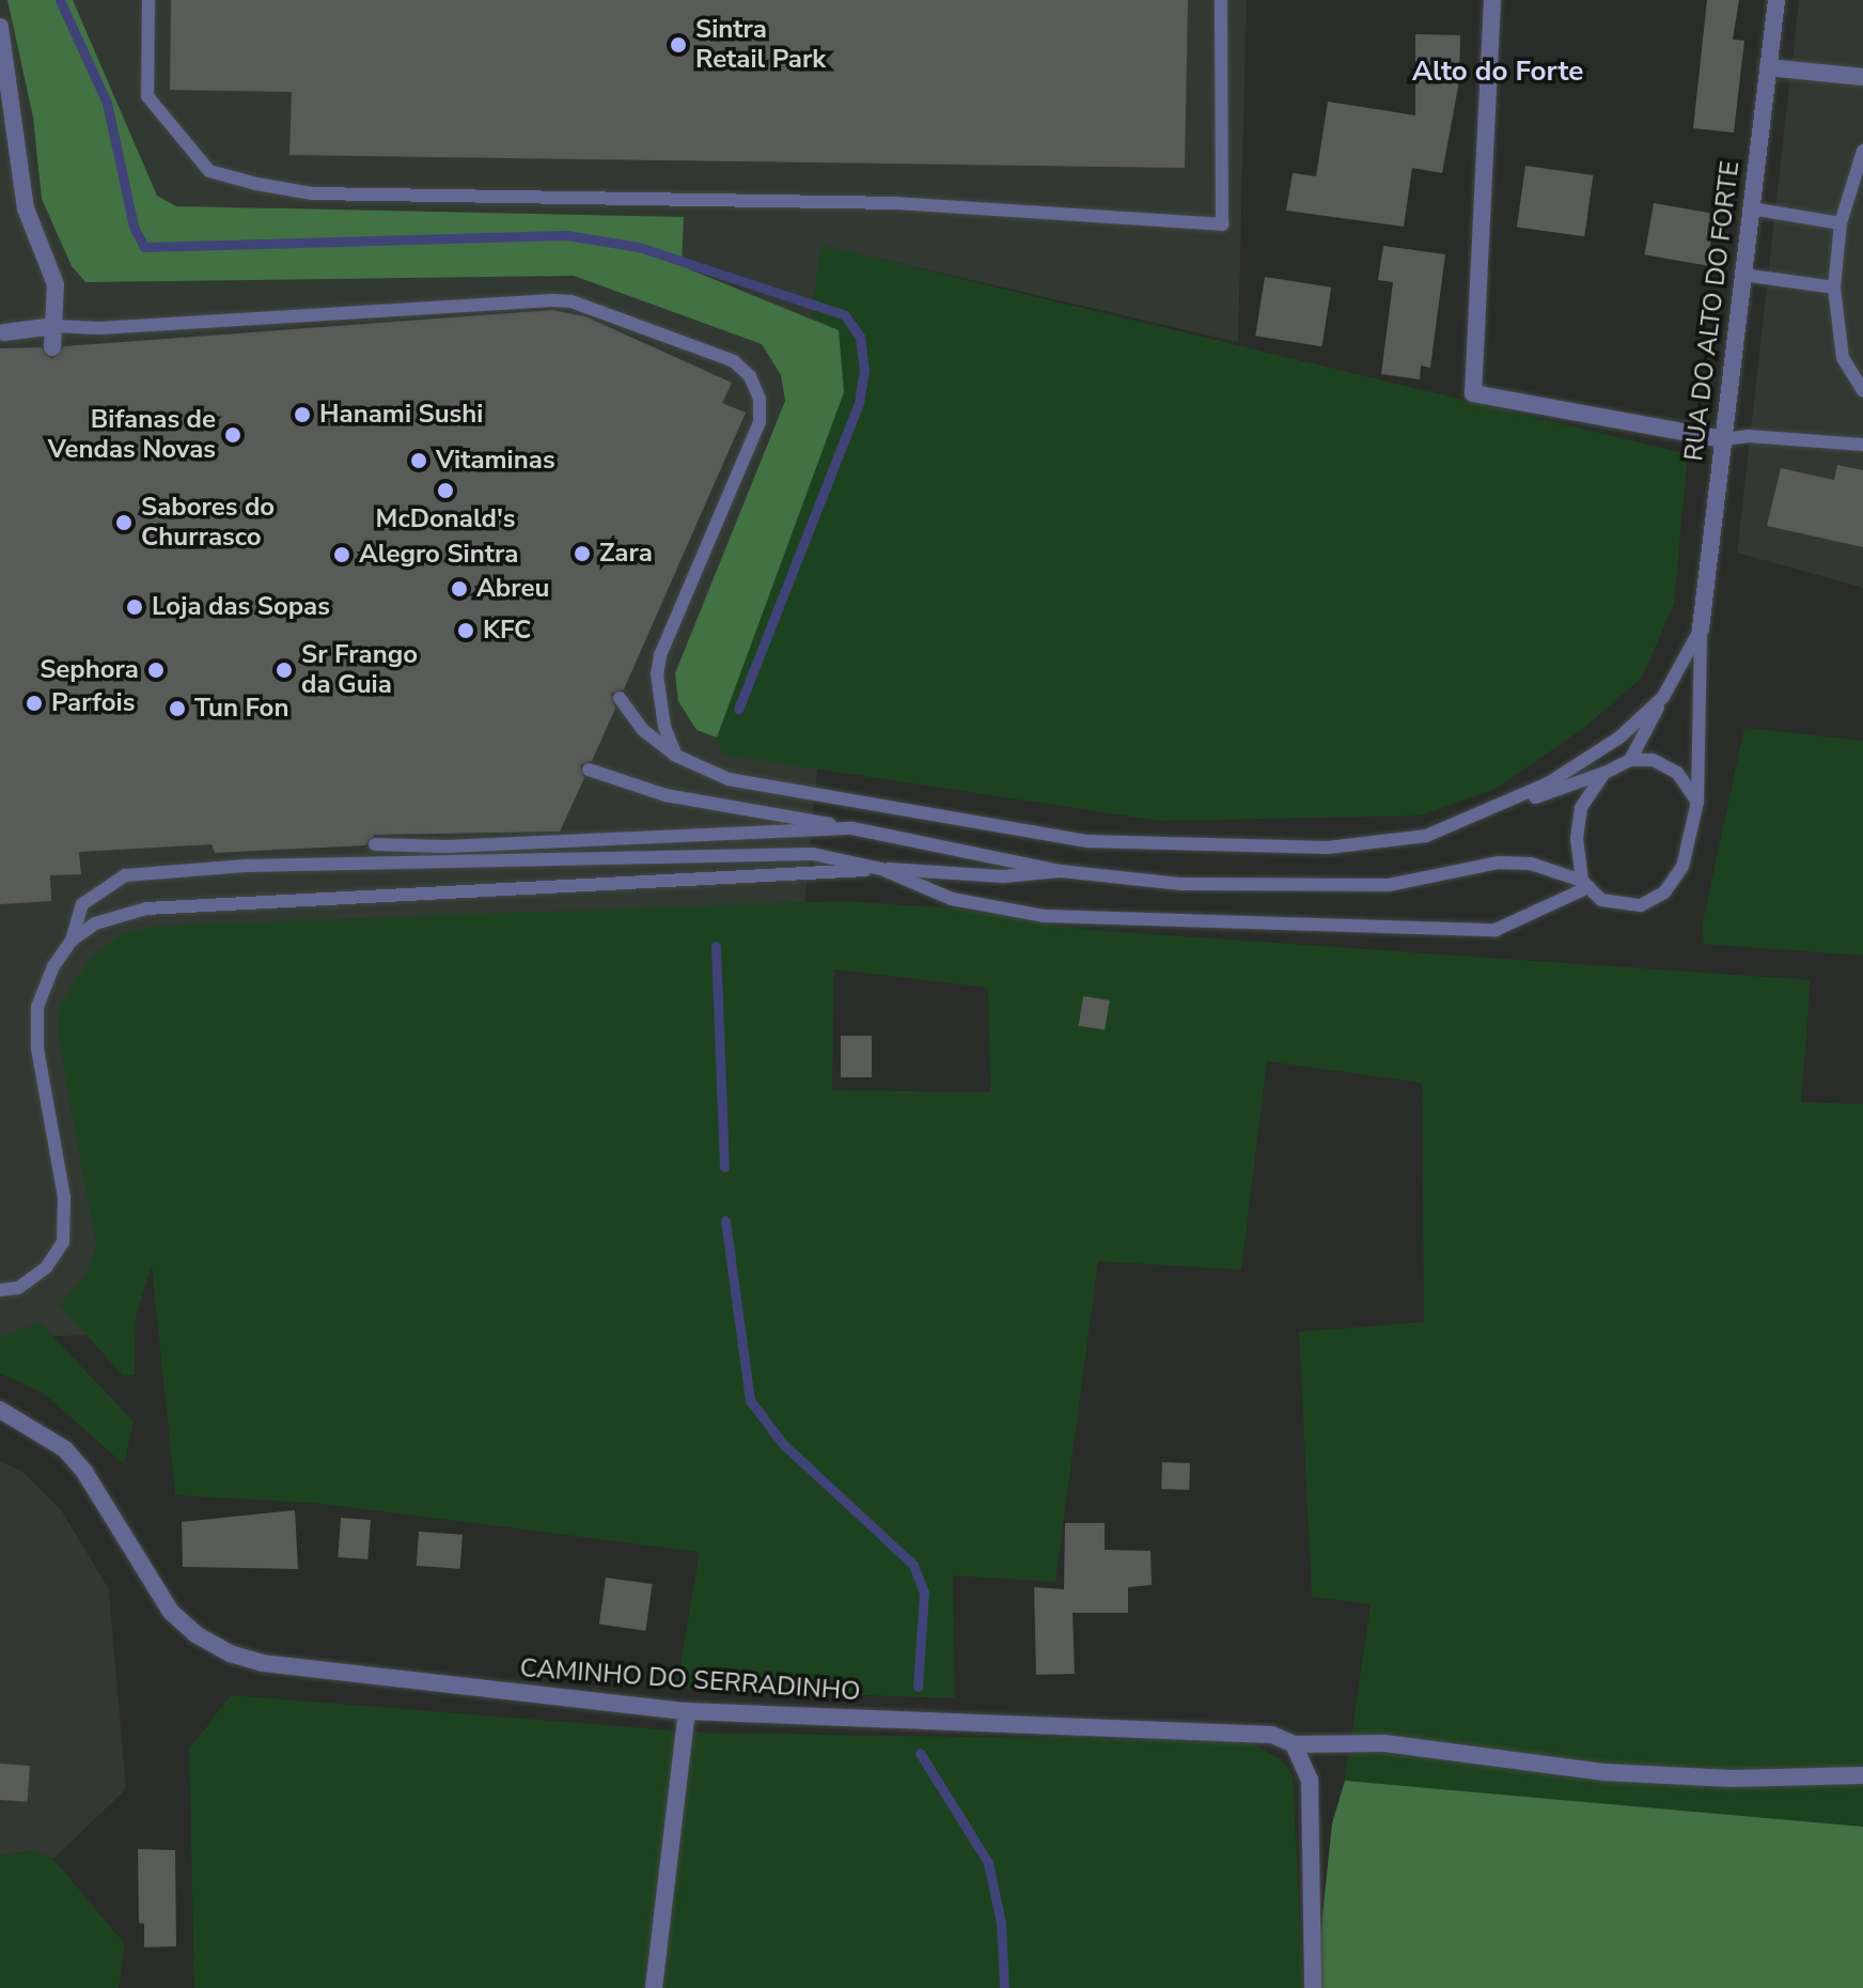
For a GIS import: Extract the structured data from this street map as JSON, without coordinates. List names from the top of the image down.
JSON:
{
  "streets": {
    "street": ["RUA DO ALTO DO FORTE", "CAMINHO DO SERRADINHO"]
  },
  "districts": ["Alto do Forte"],
  "places": [
    "Sintra Retail Park",
    "Hanami Sushi",
    "Bifanas de Vendas Novas",
    "Vitaminas",
    "McDonald's",
    "Sabores do Churrasco",
    "Zara",
    "Alegro Sintra",
    "Abreu",
    "Loja das Sopas",
    "KFC",
    "Sephora",
    "Sr Frango da Guia",
    "Parfois",
    "Tun Fon"
  ]
}
